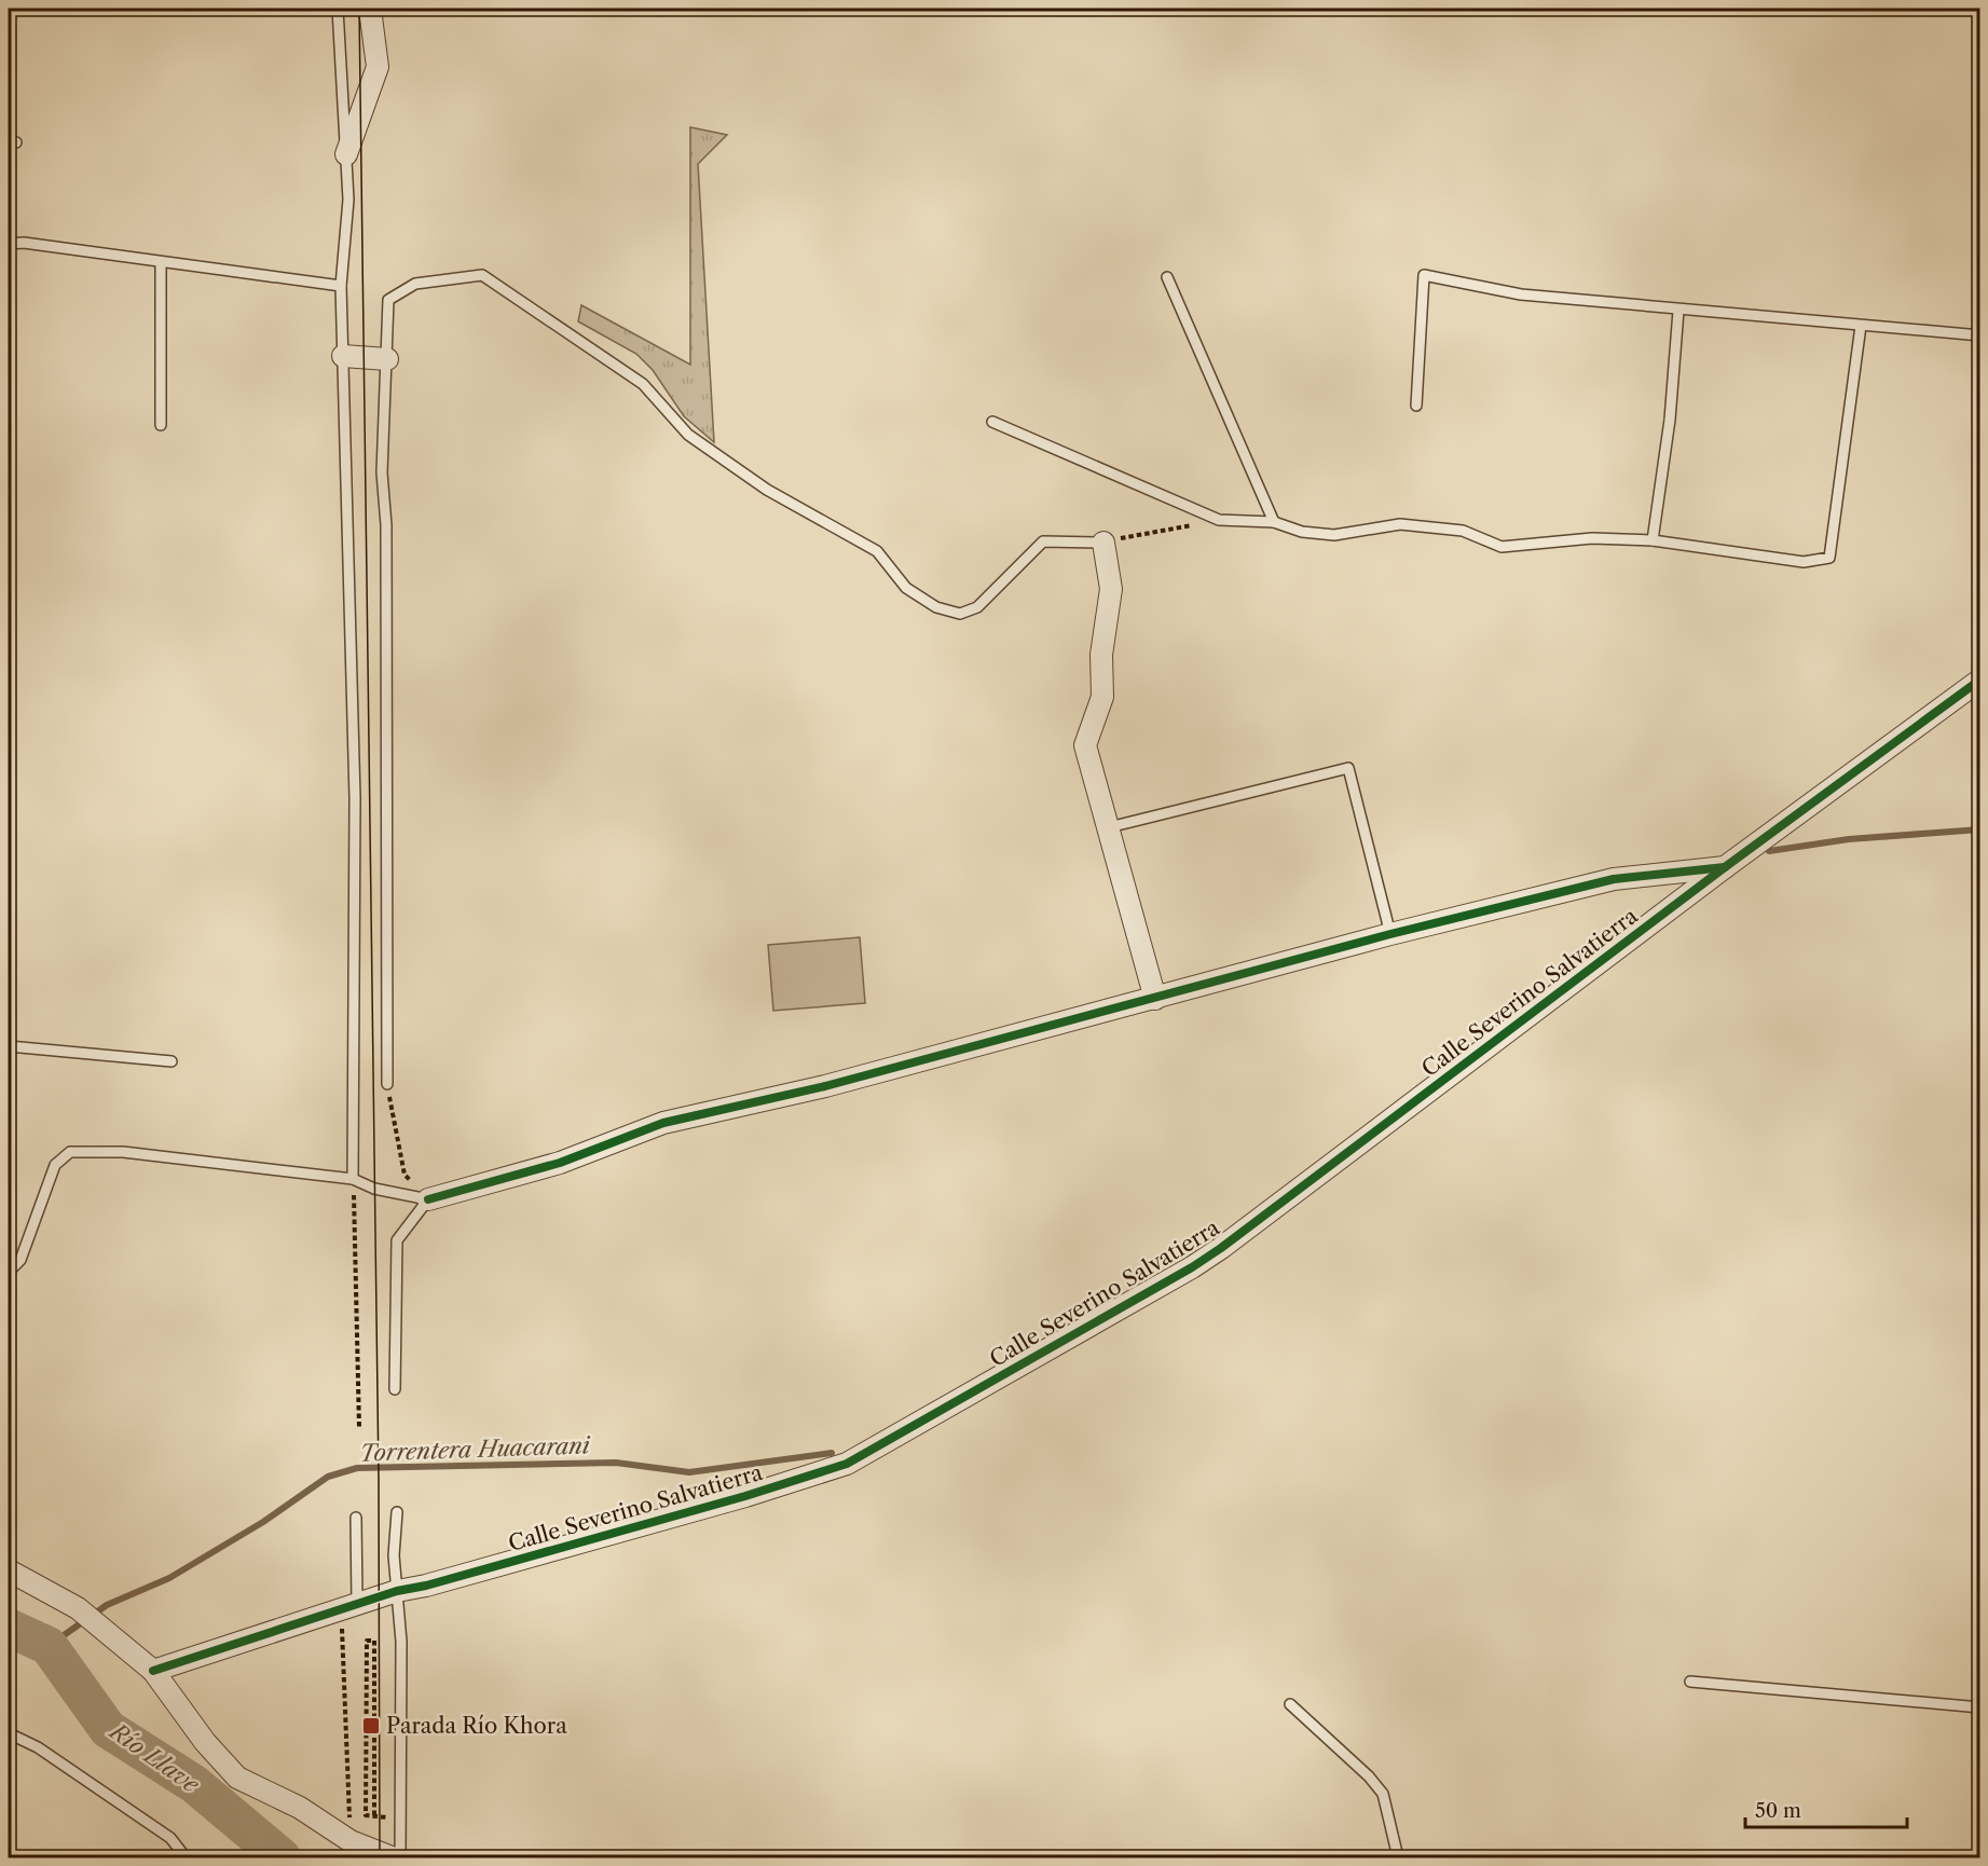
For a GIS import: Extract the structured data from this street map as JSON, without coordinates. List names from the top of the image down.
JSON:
{
  "streets": {
    "street": ["Calle Severino Salvatierra"]
  },
  "water": ["Torrentera Huacarani", "Río Llave"],
  "places": {
    "transit": ["Parada Río Khora"]
  },
  "scale_bar": "50 m"
}
